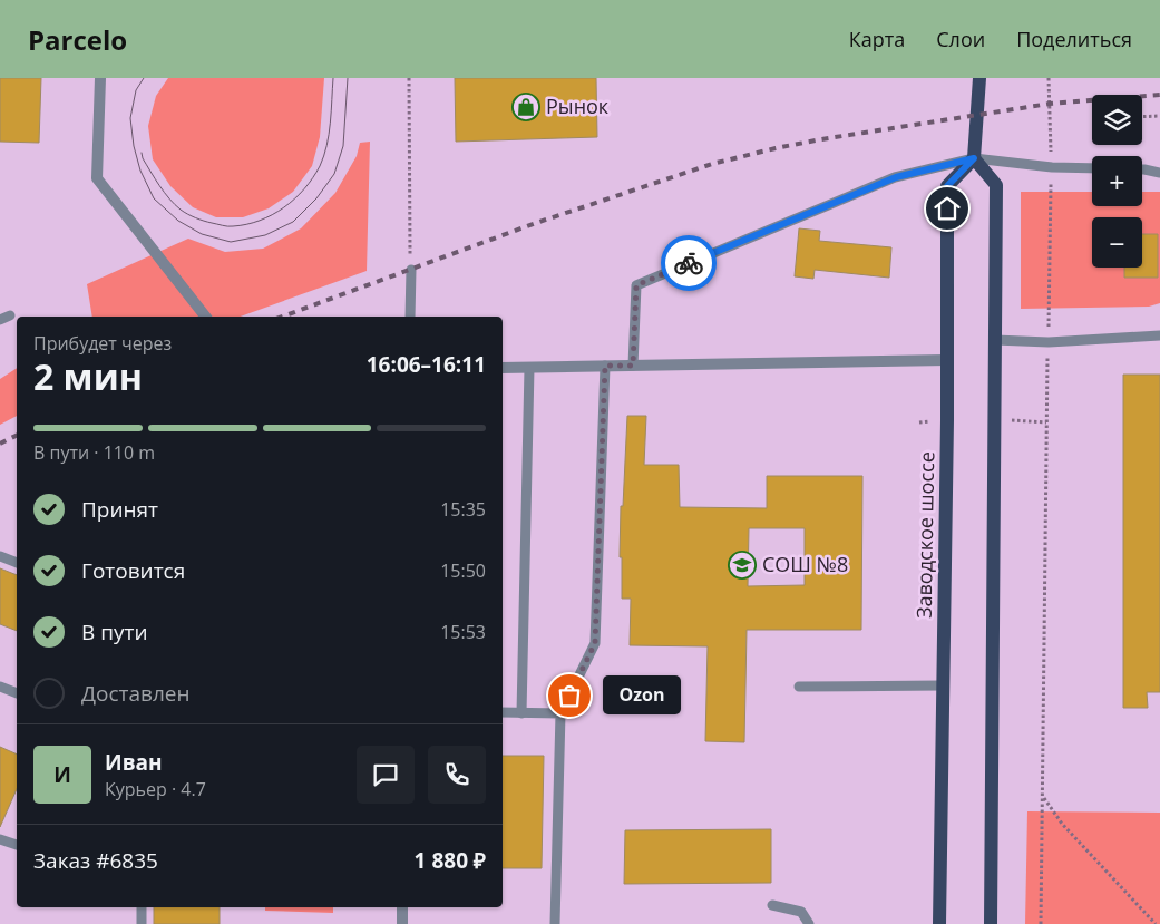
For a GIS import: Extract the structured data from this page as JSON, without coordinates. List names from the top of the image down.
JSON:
{
  "streets": {
    "main road": ["Заводское шоссе"]
  },
  "places": {
    "shop": ["Рынок"],
    "school or university": ["СОШ №8"],
    "other": ["Ozon"]
  },
  "page": {
    "header": "Parcelo",
    "nav": ["Карта", "Слои", "Поделиться"],
    "map_buttons": ["+", "−"],
    "heading": ["2 мин", "Прибудет через", "16:06–16:11"],
    "panel": [
      "Иван",
      "Курьер · 4.7",
      "Заказ #6835",
      "1 880 ₽"
    ],
    "bar": "В пути · 110 m",
    "list": [
      ["Принят", "15:35"],
      ["Готовится", "15:50"],
      ["В пути", "15:53"],
      "Доставлен"
    ],
    "bubble": "Ozon",
    "round": "И"
  }
}
